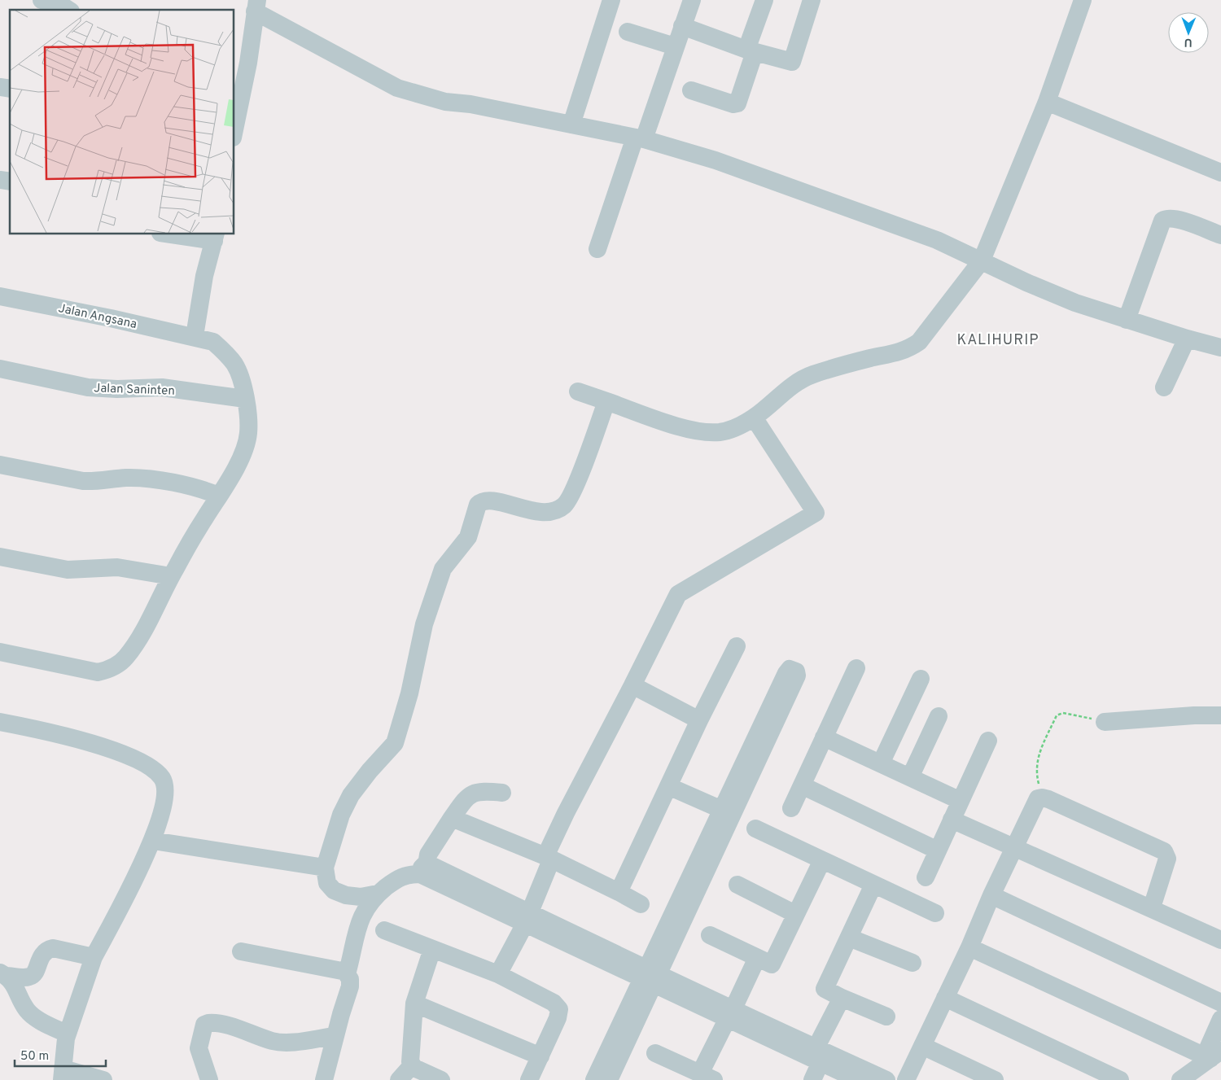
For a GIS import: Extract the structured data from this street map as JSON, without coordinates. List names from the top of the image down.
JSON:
{
  "streets": {
    "street": ["Jalan Angsana", "Jalan Saninten"]
  },
  "crossings": [
    ["Jalan Angsana", "Jalan Saninten"]
  ],
  "districts": ["KALIHURIP"],
  "scale_bar": "50 m",
  "north": "bottom"
}
